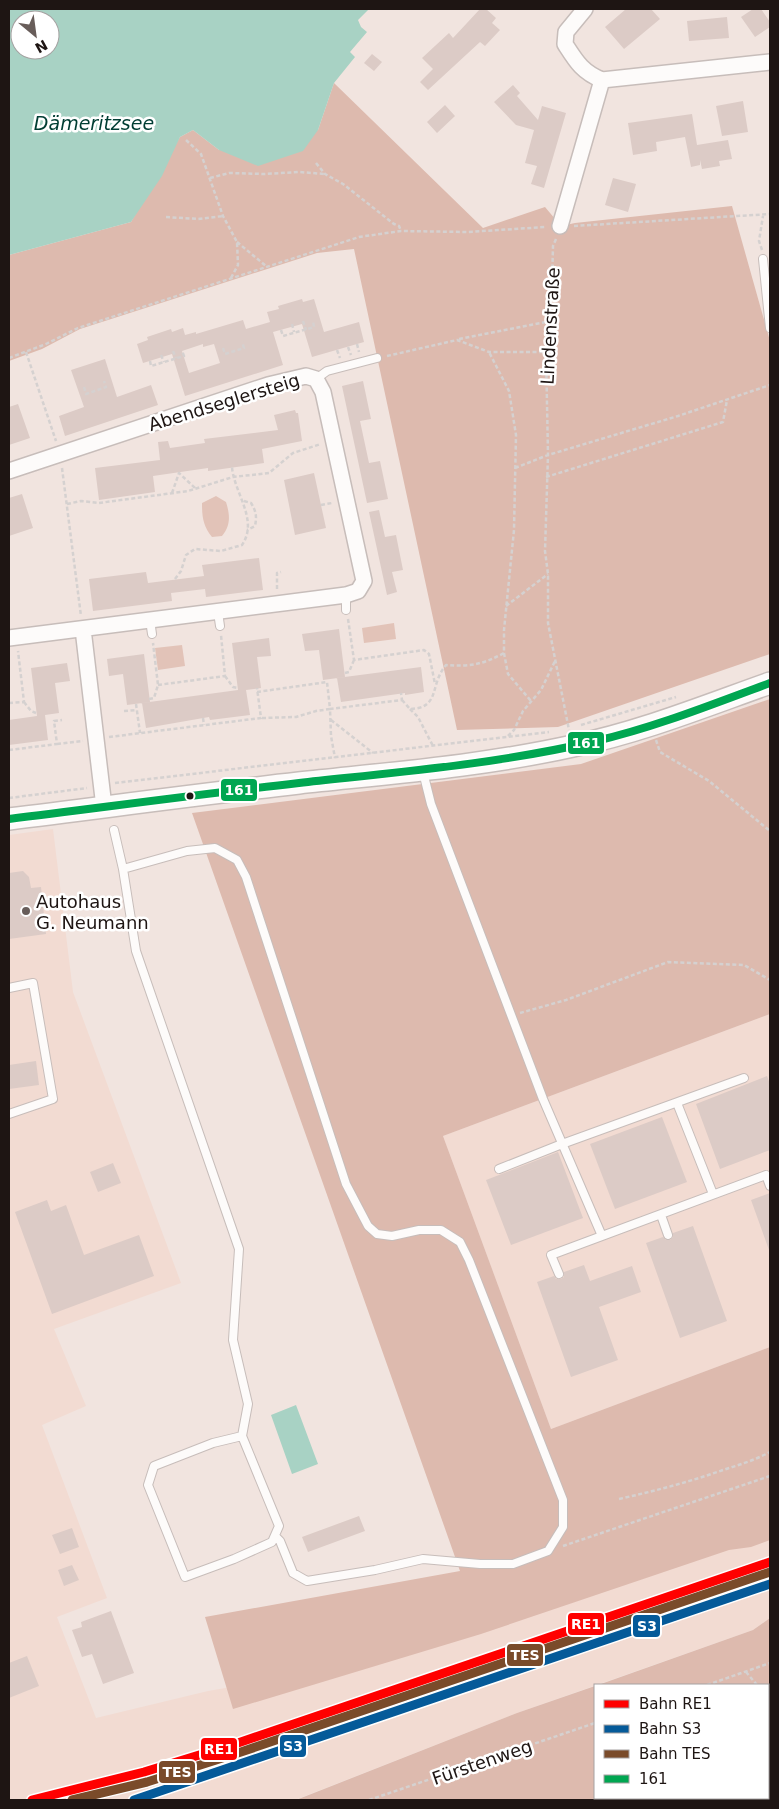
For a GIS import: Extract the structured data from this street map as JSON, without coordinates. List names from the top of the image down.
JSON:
{
  "streets": {
    "street": ["Abendseglersteig"],
    "path": ["Lindenstraße", "Fürstenweg"]
  },
  "water": ["Dämeritzsee"],
  "places": ["Autohaus G. Neumann"],
  "lines": [
    "transit line 161",
    "rail line RE1",
    "rail line TES",
    "rail line S3"
  ],
  "legend": [
    "Bahn RE1",
    "Bahn S3",
    "Bahn TES",
    "161"
  ],
  "north": "bottom right"
}
